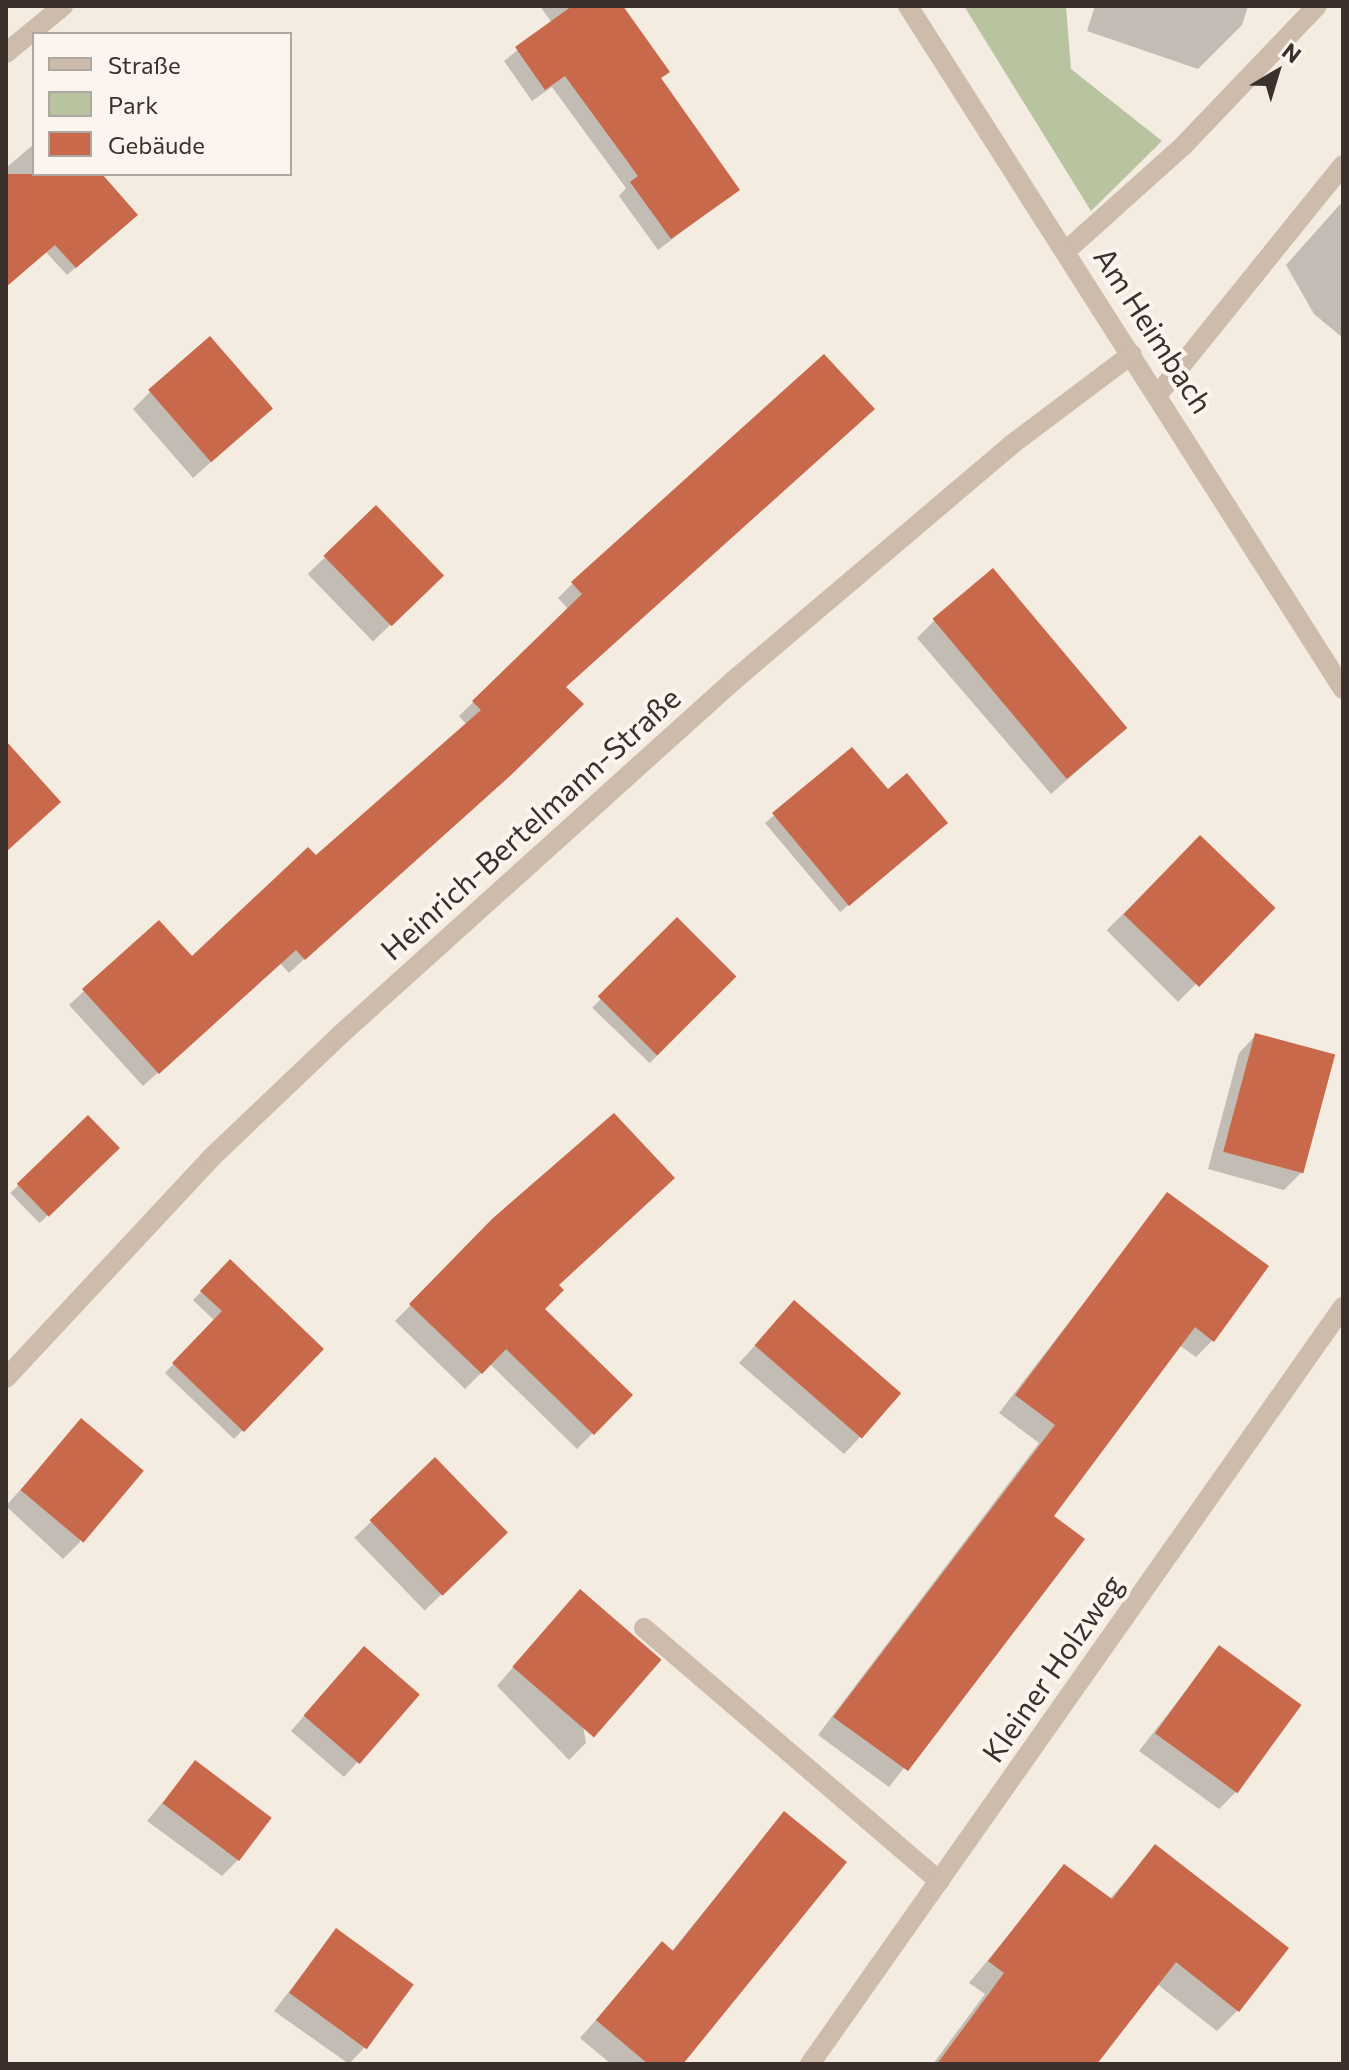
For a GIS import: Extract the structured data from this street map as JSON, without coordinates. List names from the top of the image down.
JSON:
{
  "streets": {
    "street": ["Am Heimbach", "Heinrich-Bertelmann-Straße", "Kleiner Holzweg"]
  },
  "crossings": [
    ["Am Heimbach", "Heinrich-Bertelmann-Straße"]
  ],
  "legend": ["Straße", "Park", "Gebäude"],
  "north": "top right"
}
